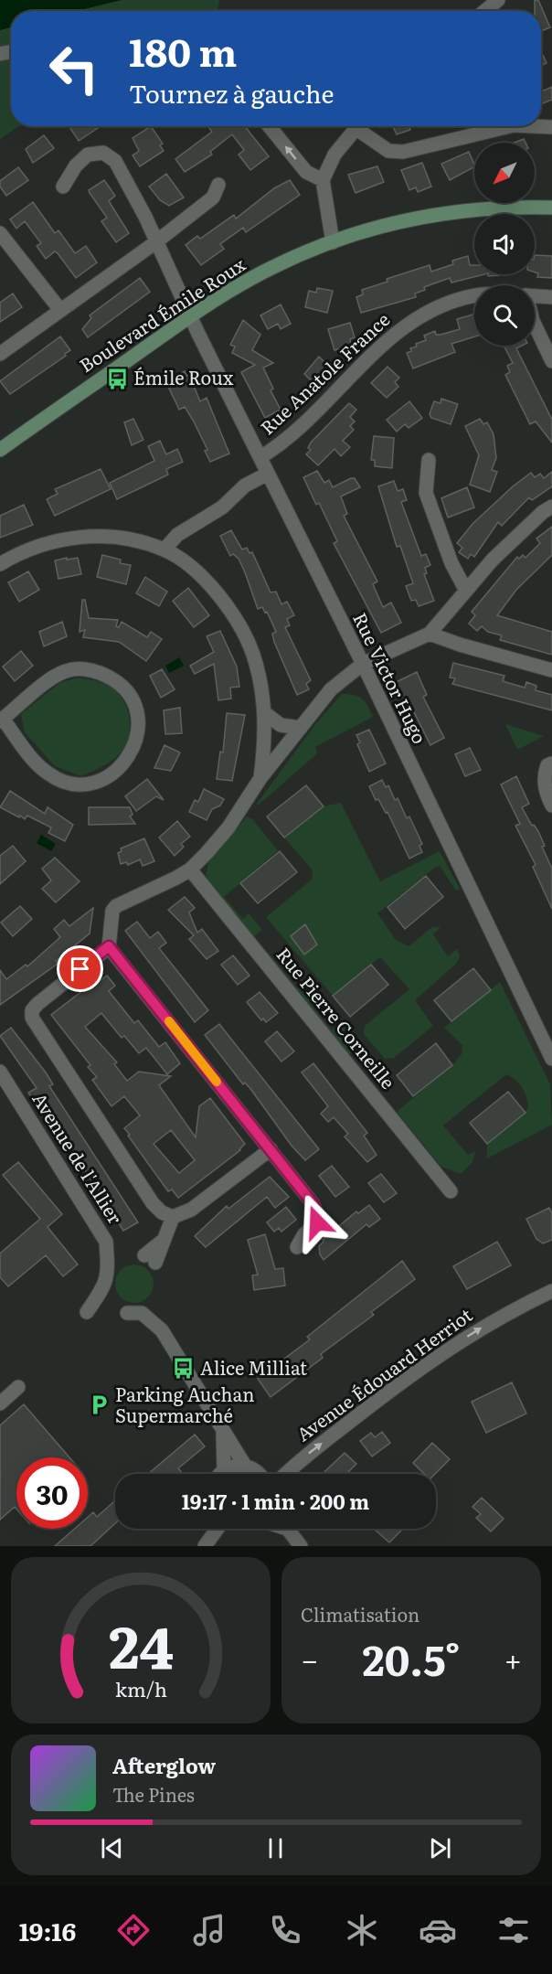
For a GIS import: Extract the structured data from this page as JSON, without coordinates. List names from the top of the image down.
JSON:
{
  "streets": {
    "main road": ["Boulevard Émile Roux"],
    "street": [
      "Rue Anatole France",
      "Rue Victor Hugo",
      "Rue Pierre Corneille",
      "Avenue de l'Allier",
      "Avenue Édouard Herriot"
    ]
  },
  "crossings": [
    ["Boulevard Émile Roux", "Rue Victor Hugo"],
    ["Rue Anatole France", "Rue Victor Hugo"]
  ],
  "one_way": ["Avenue Édouard Herriot"],
  "places": {
    "bus stop": ["Émile Roux", "Alice Milliat"],
    "parking": ["Parking Auchan Supermarché"]
  },
  "north": "bottom left",
  "page": {
    "turn": ["180 m", "Tournez à gauche"],
    "limit": "30",
    "trip": "19:17 · 1 min · 200 m",
    "tile": "Climatisation",
    "heat": ["−", "20.5°", "+"],
    "song": ["Afterglow", "The Pines"],
    "tabs": "19:16",
    "gauge": ["24", "km/h"]
  }
}
